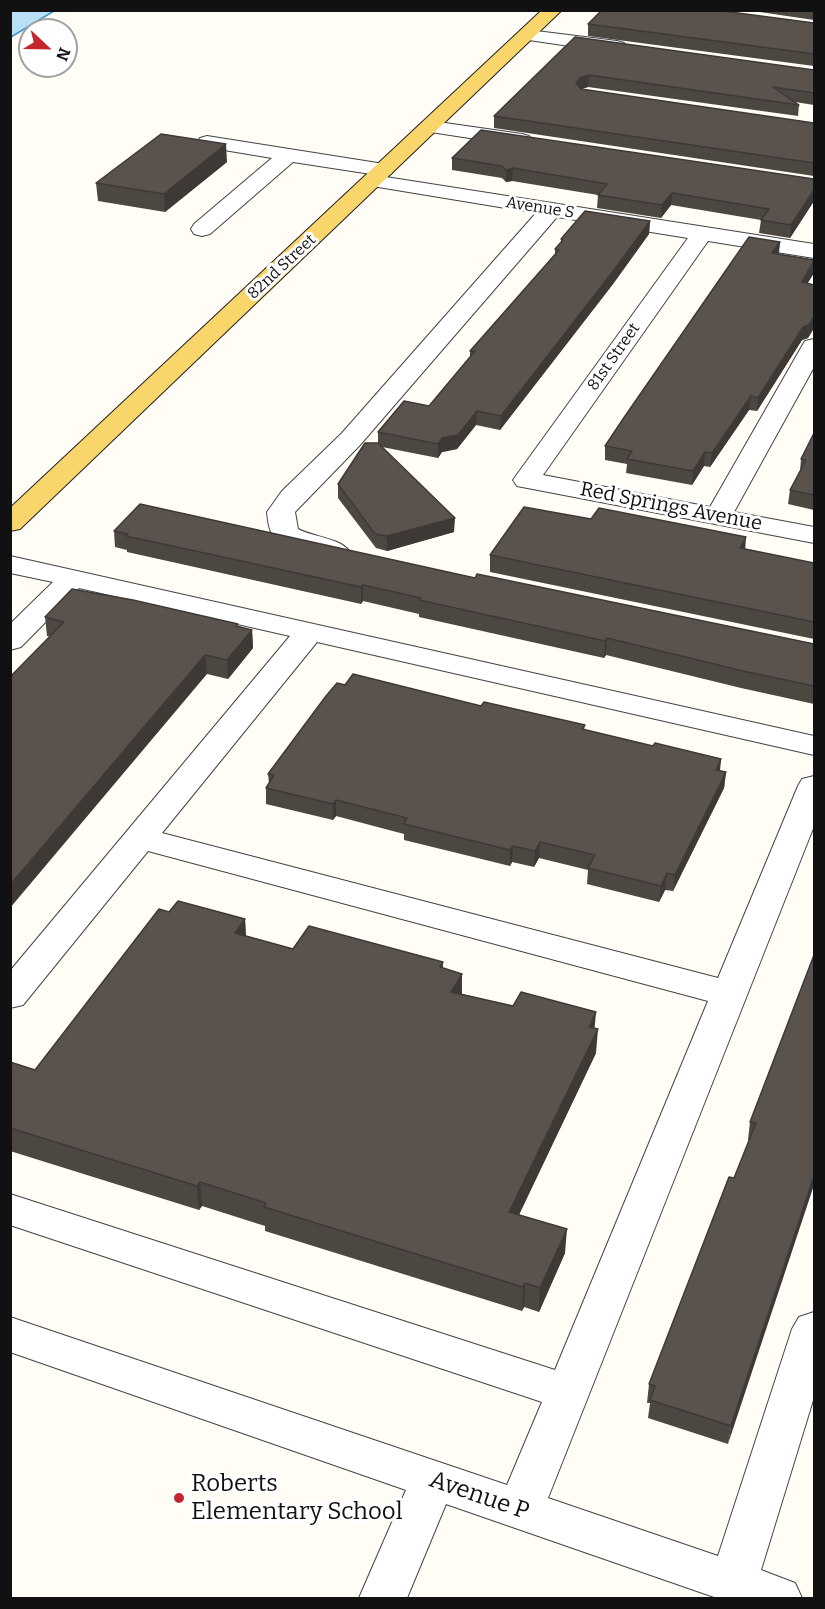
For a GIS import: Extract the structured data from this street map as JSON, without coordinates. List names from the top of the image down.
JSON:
{
  "streets": {
    "main road": ["82nd Street"],
    "street": [
      "Avenue S",
      "81st Street",
      "Red Springs Avenue",
      "Avenue P"
    ]
  },
  "crossings": [
    ["Avenue S", "82nd Street"],
    ["Avenue S", "81st Street"],
    ["81st Street", "Red Springs Avenue"]
  ],
  "places": ["Roberts Elementary School"],
  "north": "right"
}
